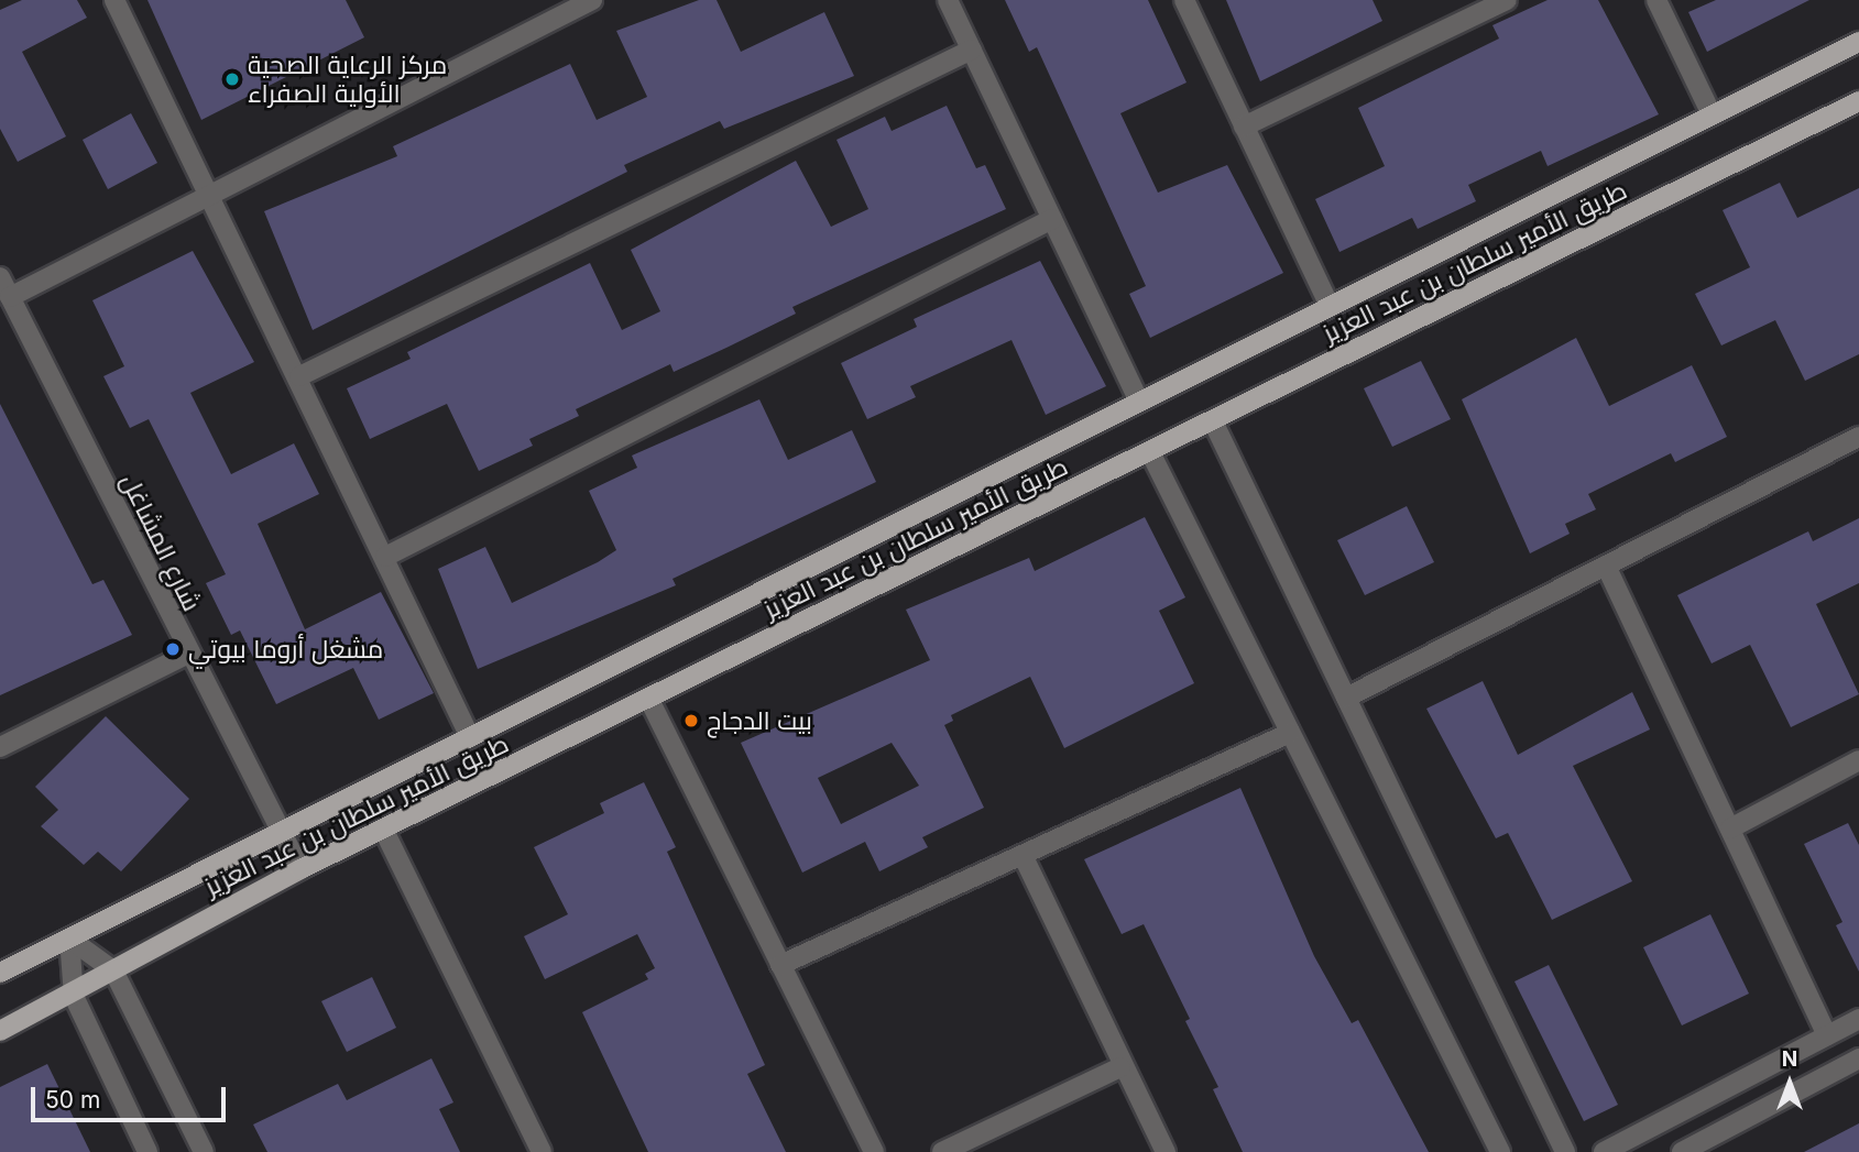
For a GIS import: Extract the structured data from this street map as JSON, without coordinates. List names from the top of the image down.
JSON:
{
  "streets": {
    "main road": ["طريق الأمير سلطان بن عبد العزيز"],
    "street": ["شارع المشاغل"]
  },
  "crossings": [
    ["طريق الأمير سلطان بن عبد العزيز", "شارع المشاغل"]
  ],
  "places": ["مركز الرعاية الصحية الأولية الصفراء", "مشغل أروما بيوتي", "بيت الدجاج"],
  "scale_bar": "50 m",
  "north": "top"
}
